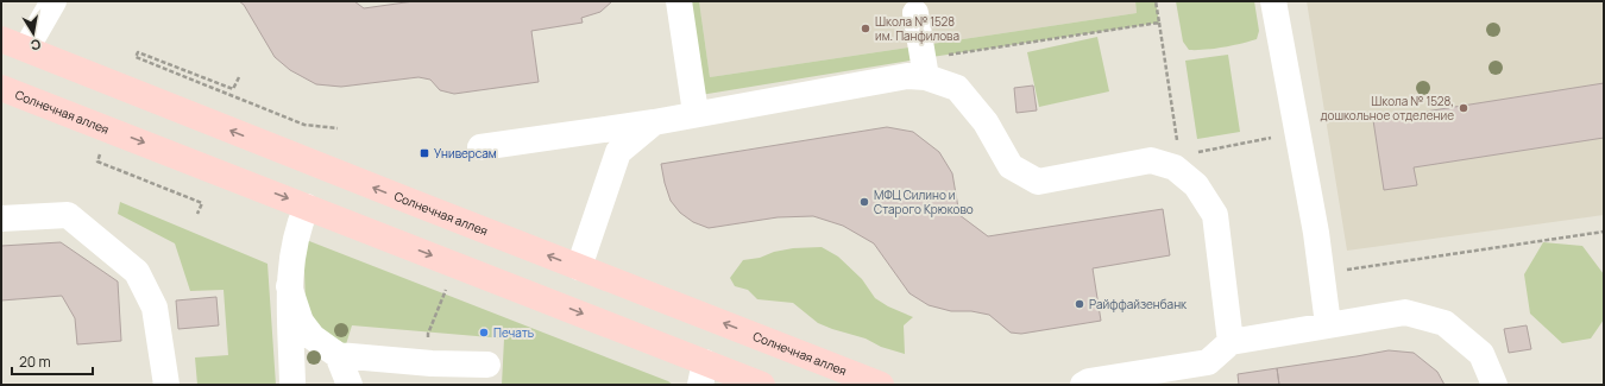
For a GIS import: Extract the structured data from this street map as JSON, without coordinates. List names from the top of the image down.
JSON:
{
  "streets": {
    "main road": ["Солнечная аллея"]
  },
  "places": {
    "other": [
      "Школа № 1528 им. Панфилова",
      "Школа № 1528, дошкольное отделение",
      "МФЦ Силино и Старого Крюково",
      "Райффайзенбанк",
      "Печать"
    ],
    "transit": ["Универсам"]
  },
  "scale_bar": "20 m",
  "north": "bottom"
}
